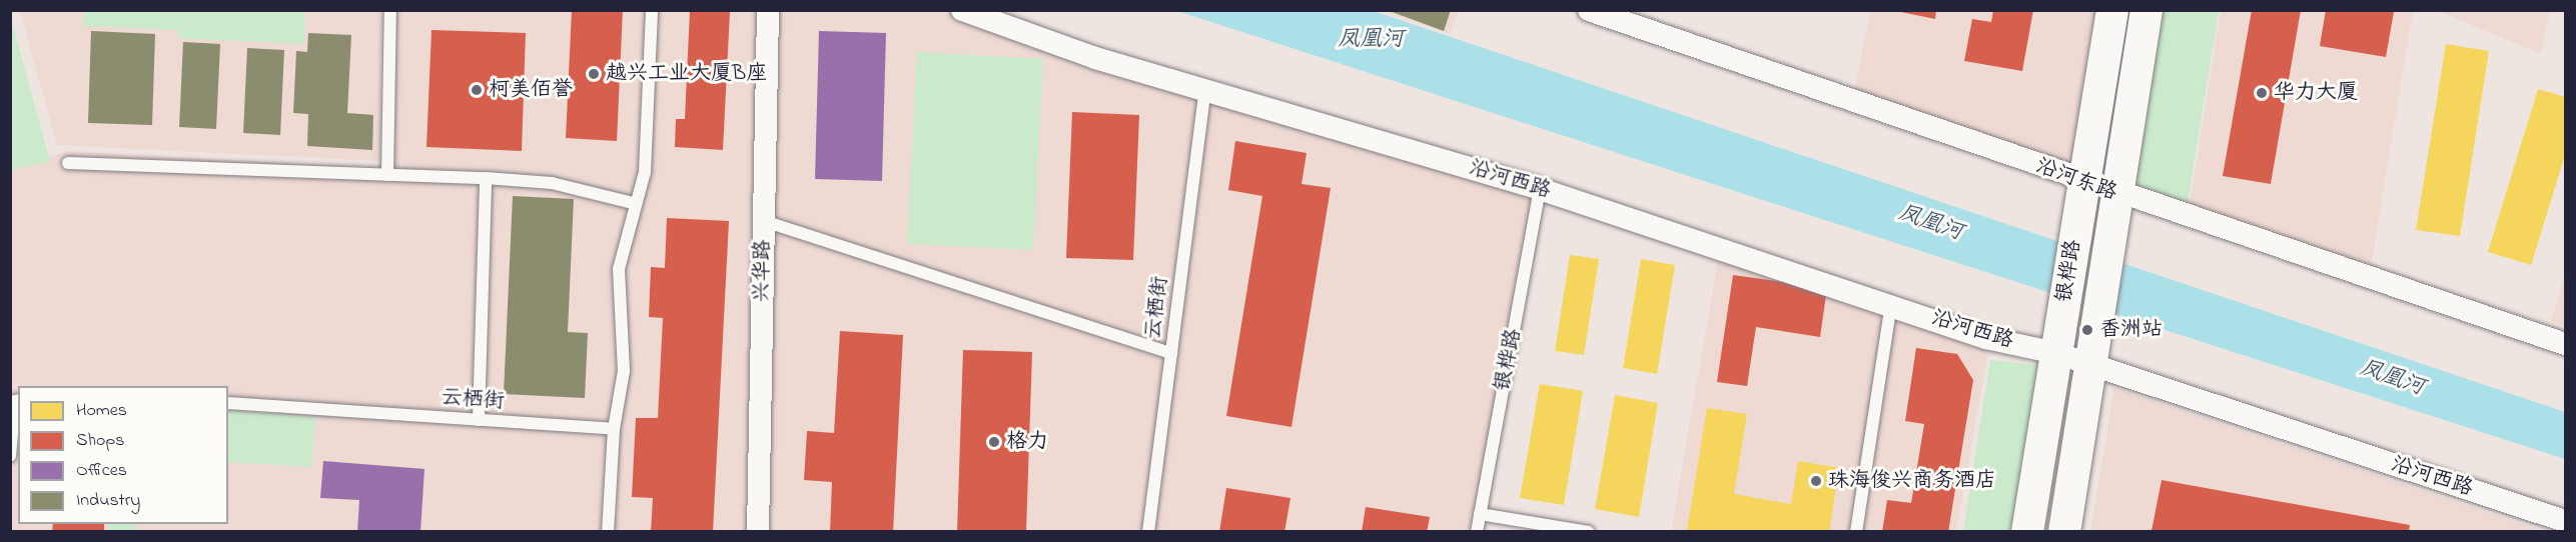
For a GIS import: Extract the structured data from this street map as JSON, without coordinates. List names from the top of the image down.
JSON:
{
  "streets": {
    "main road": ["银桦路"],
    "street": ["沿河西路", "沿河东路", "兴华路"],
    "lane": ["云栖街"]
  },
  "crossings": [
    ["沿河西路", "银桦路"],
    ["沿河西路", "云栖街"],
    ["沿河东路", "银桦路"]
  ],
  "water": ["凤凰河"],
  "places": [
    "越兴工业大厦B座",
    "柯美佰誉",
    "华力大厦",
    "香洲站",
    "格力",
    "珠海俊兴商务酒店"
  ],
  "legend": [
    "Homes",
    "Shops",
    "Offices",
    "Industry"
  ]
}
